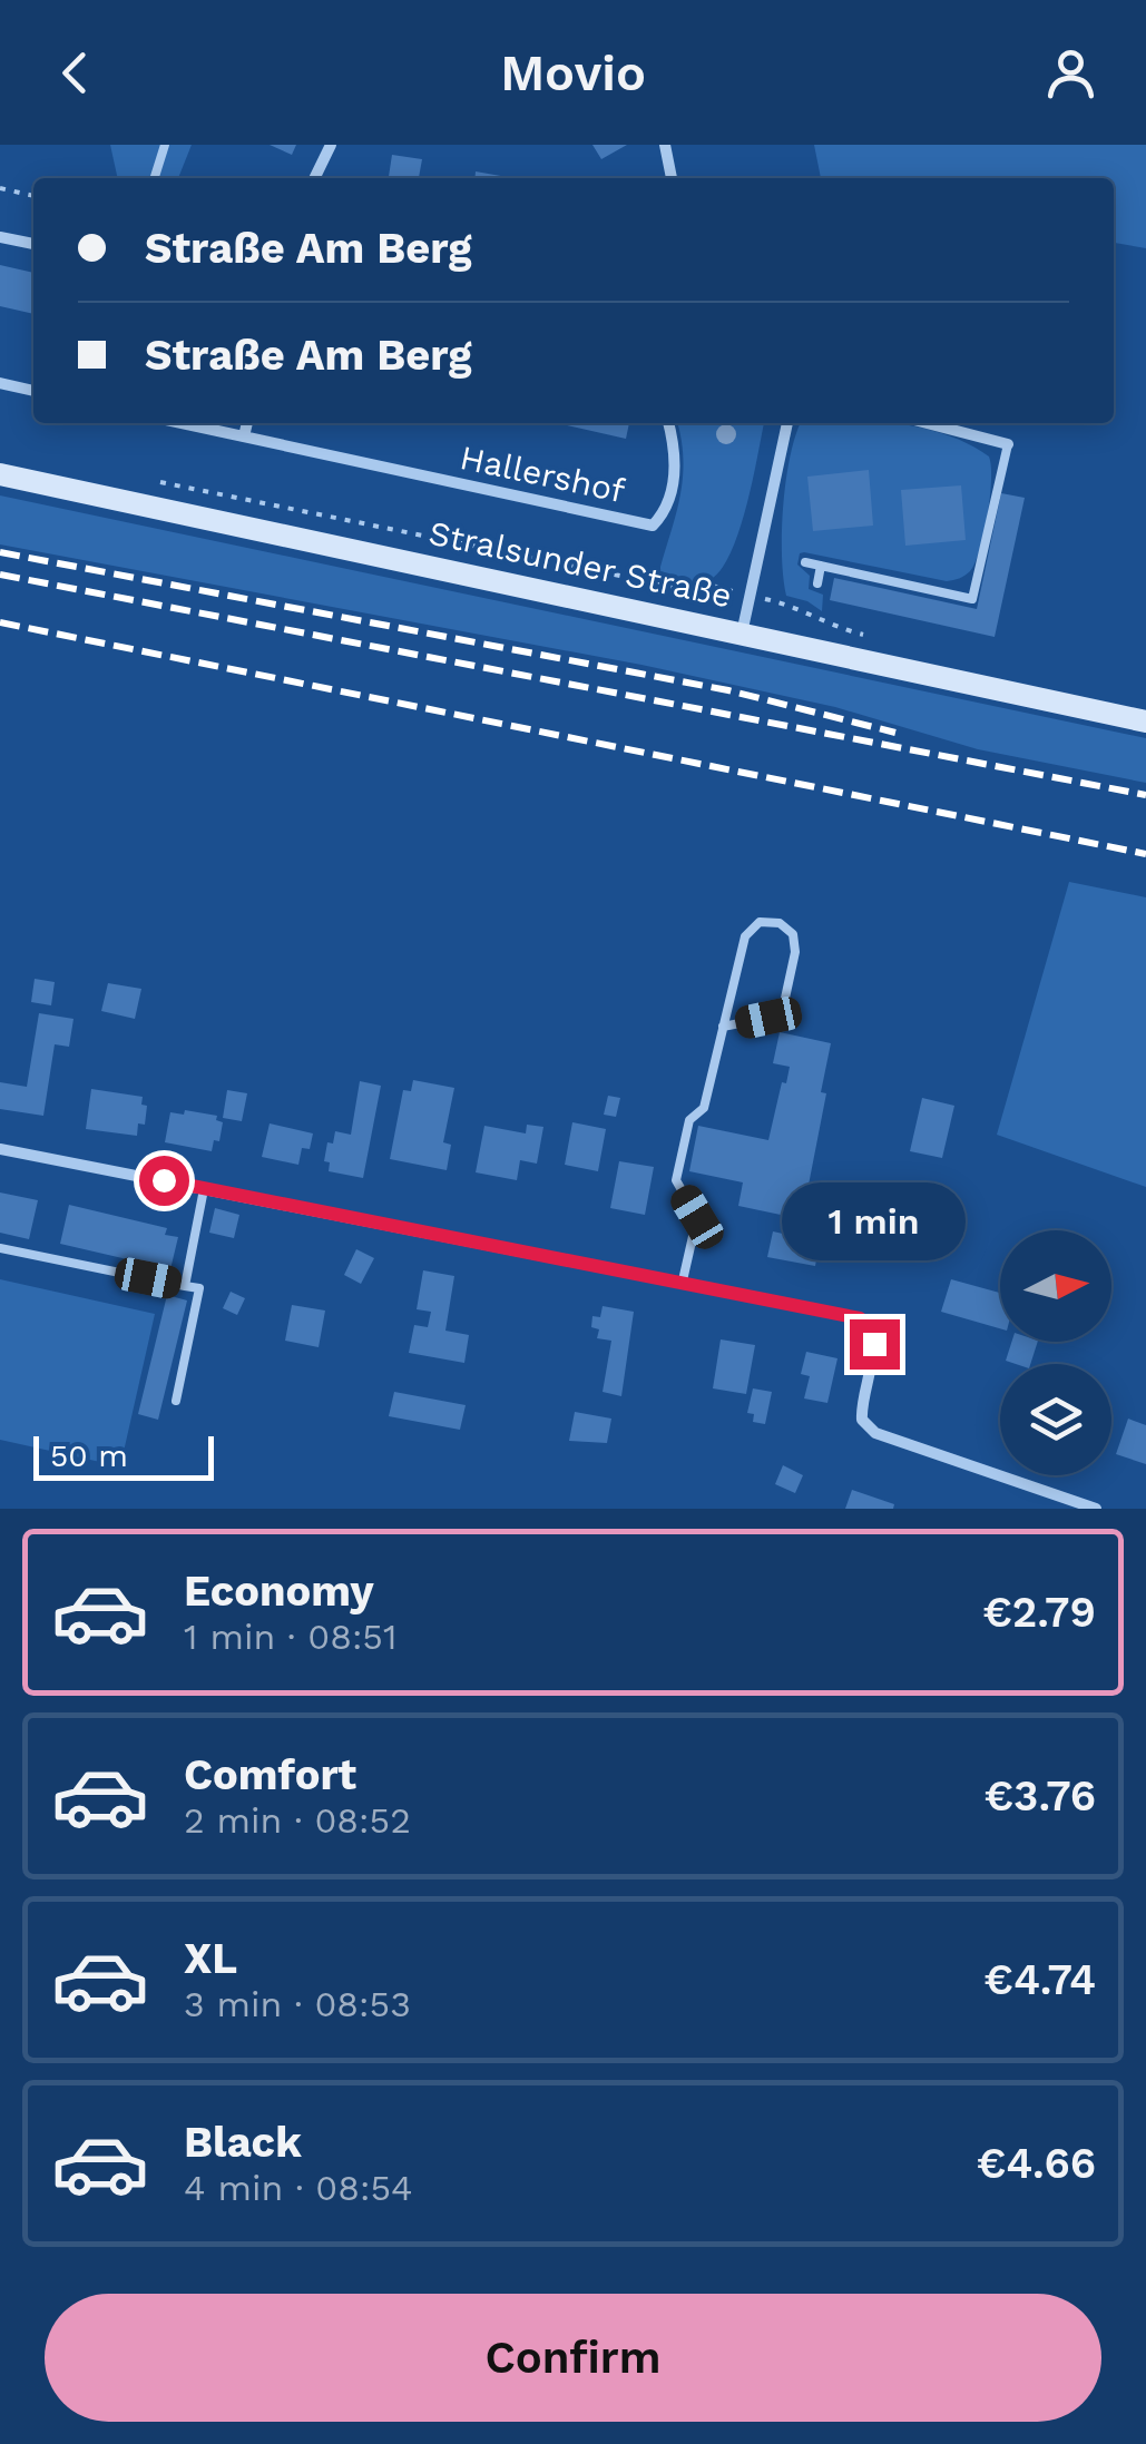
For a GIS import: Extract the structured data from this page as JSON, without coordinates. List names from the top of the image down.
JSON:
{
  "streets": {
    "main road": ["Stralsunder Straße"],
    "street": ["Hallershof"]
  },
  "scale_bar": "50 m",
  "north": "right",
  "page": {
    "header": "Movio",
    "banner": ["Straße Am Berg", "Straße Am Berg"],
    "bubble": "1 min",
    "scale": "50 m",
    "list": [
      {
        "name": "Economy",
        "note": "1 min · 08:51",
        "value": "€2.79"
      },
      {
        "name": "Comfort",
        "note": "2 min · 08:52",
        "value": "€3.76"
      },
      {
        "name": "XL",
        "note": "3 min · 08:53",
        "value": "€4.74"
      },
      {
        "name": "Black",
        "note": "4 min · 08:54",
        "value": "€4.66"
      }
    ],
    "buttons": "Confirm"
  }
}
